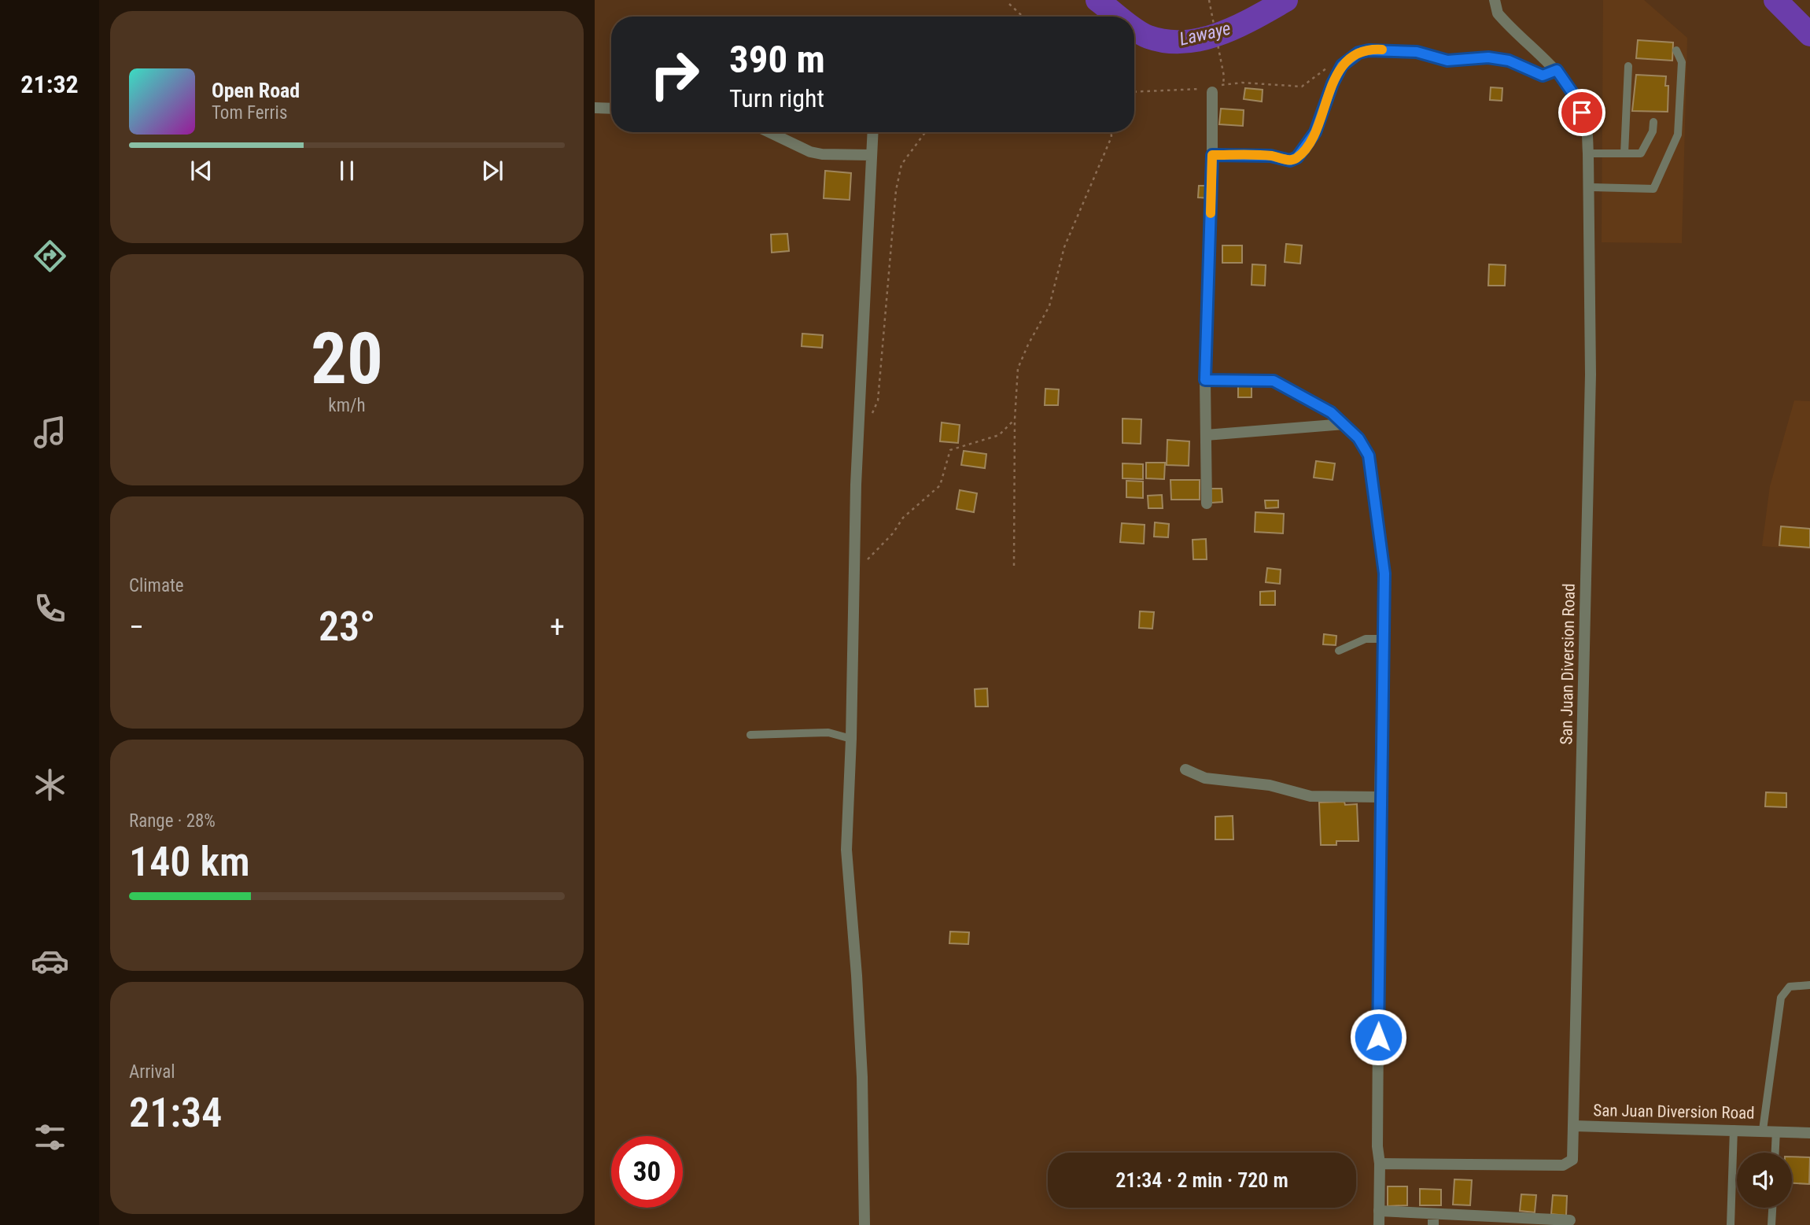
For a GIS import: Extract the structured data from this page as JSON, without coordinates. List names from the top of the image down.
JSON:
{
  "streets": {
    "street": ["San Juan Diversion Road"]
  },
  "water": ["Lawaye"],
  "page": {
    "tabs": "21:32",
    "turn": ["390 m", "Turn right"],
    "song": ["Open Road", "Tom Ferris"],
    "tile": [
      ["20", "km/h"],
      "Climate",
      ["Range · 28%", "140 km"],
      ["Arrival", "21:34"]
    ],
    "heat": ["−", "23°", "+"],
    "limit": "30",
    "trip": "21:34 · 2 min · 720 m"
  }
}
